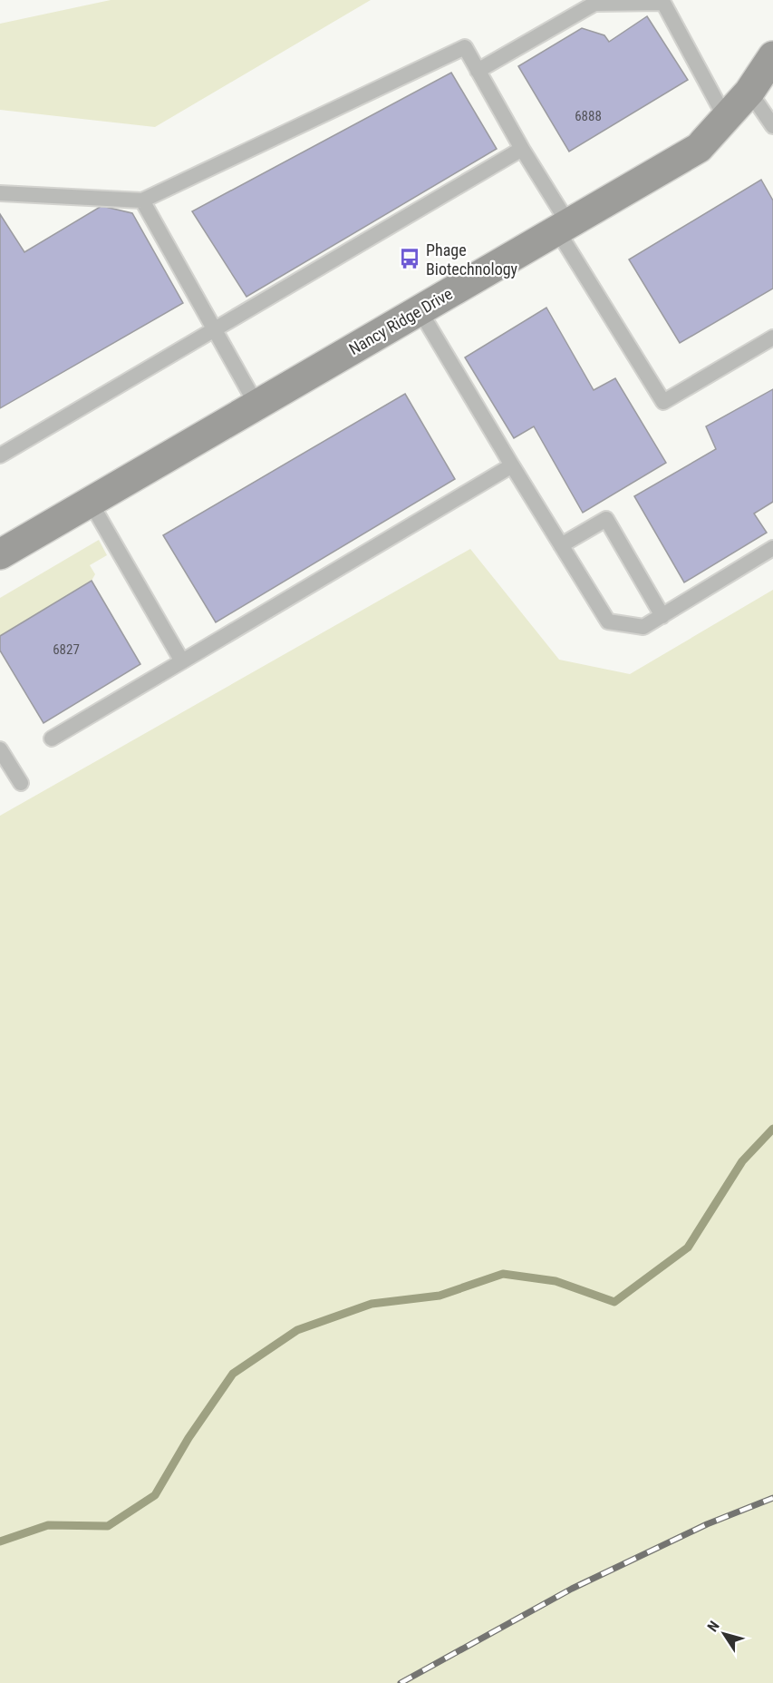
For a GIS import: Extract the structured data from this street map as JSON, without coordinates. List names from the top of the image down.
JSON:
{
  "streets": {
    "street": ["Nancy Ridge Drive"]
  },
  "places": {
    "bus stop": ["Phage Biotechnology"]
  },
  "house_numbers": ["6888", "6827"],
  "north": "top left"
}
